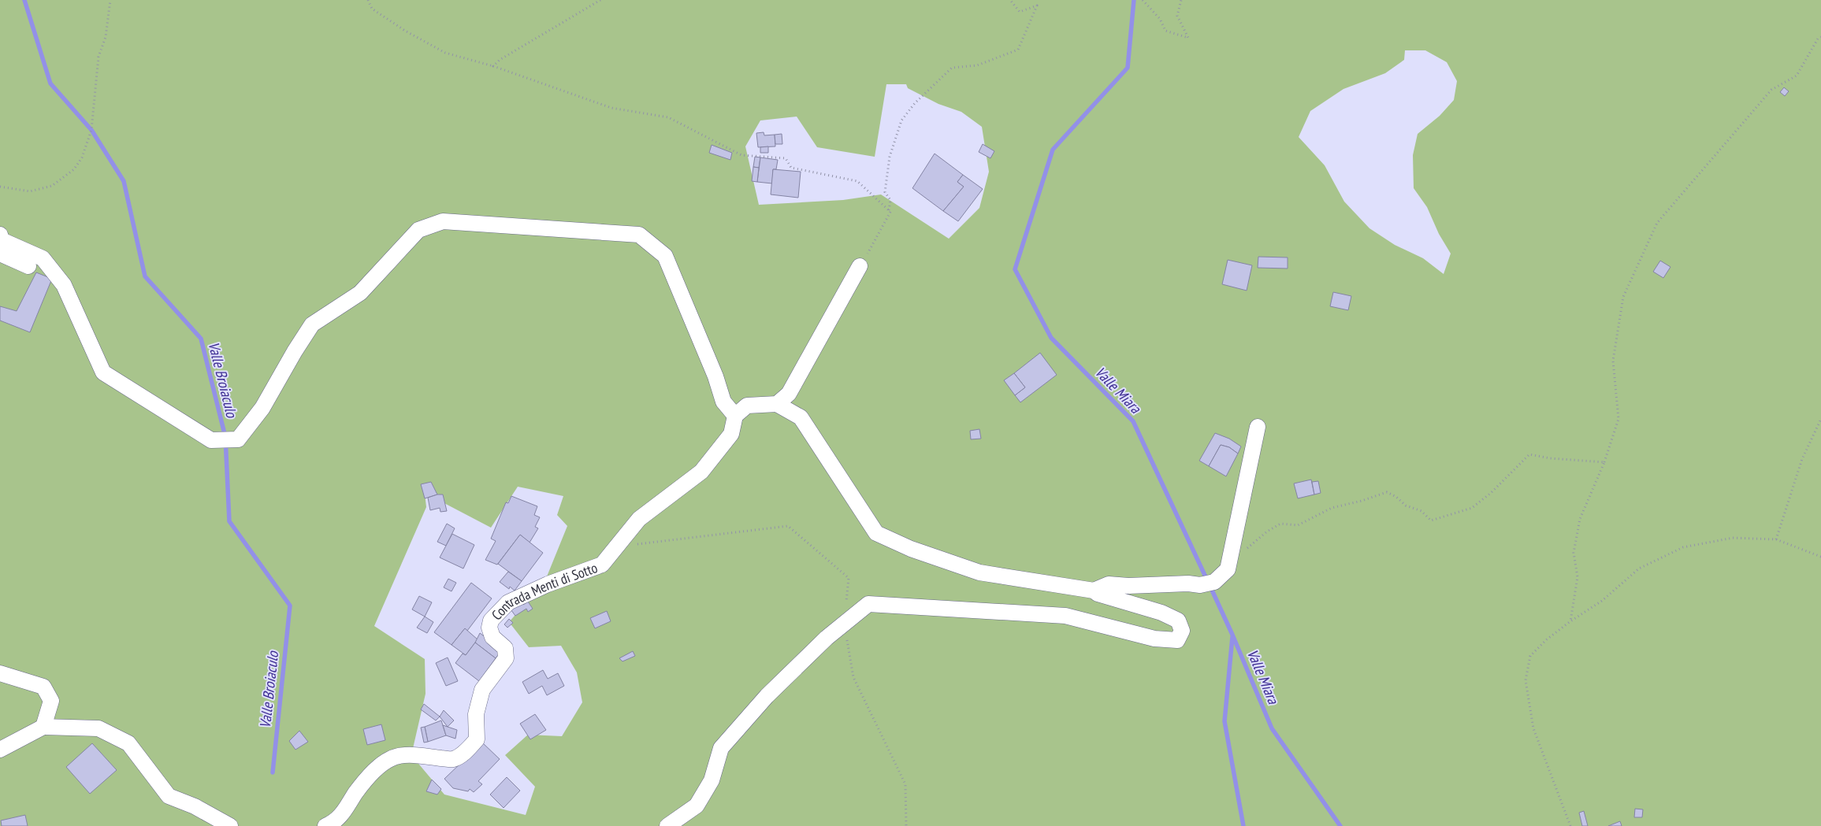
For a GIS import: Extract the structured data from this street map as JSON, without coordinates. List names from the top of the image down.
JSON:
{
  "streets": {
    "street": ["Contrada Menti di Sotto"]
  },
  "water": ["Valle Broiaculo", "Valle Miara"]
}
